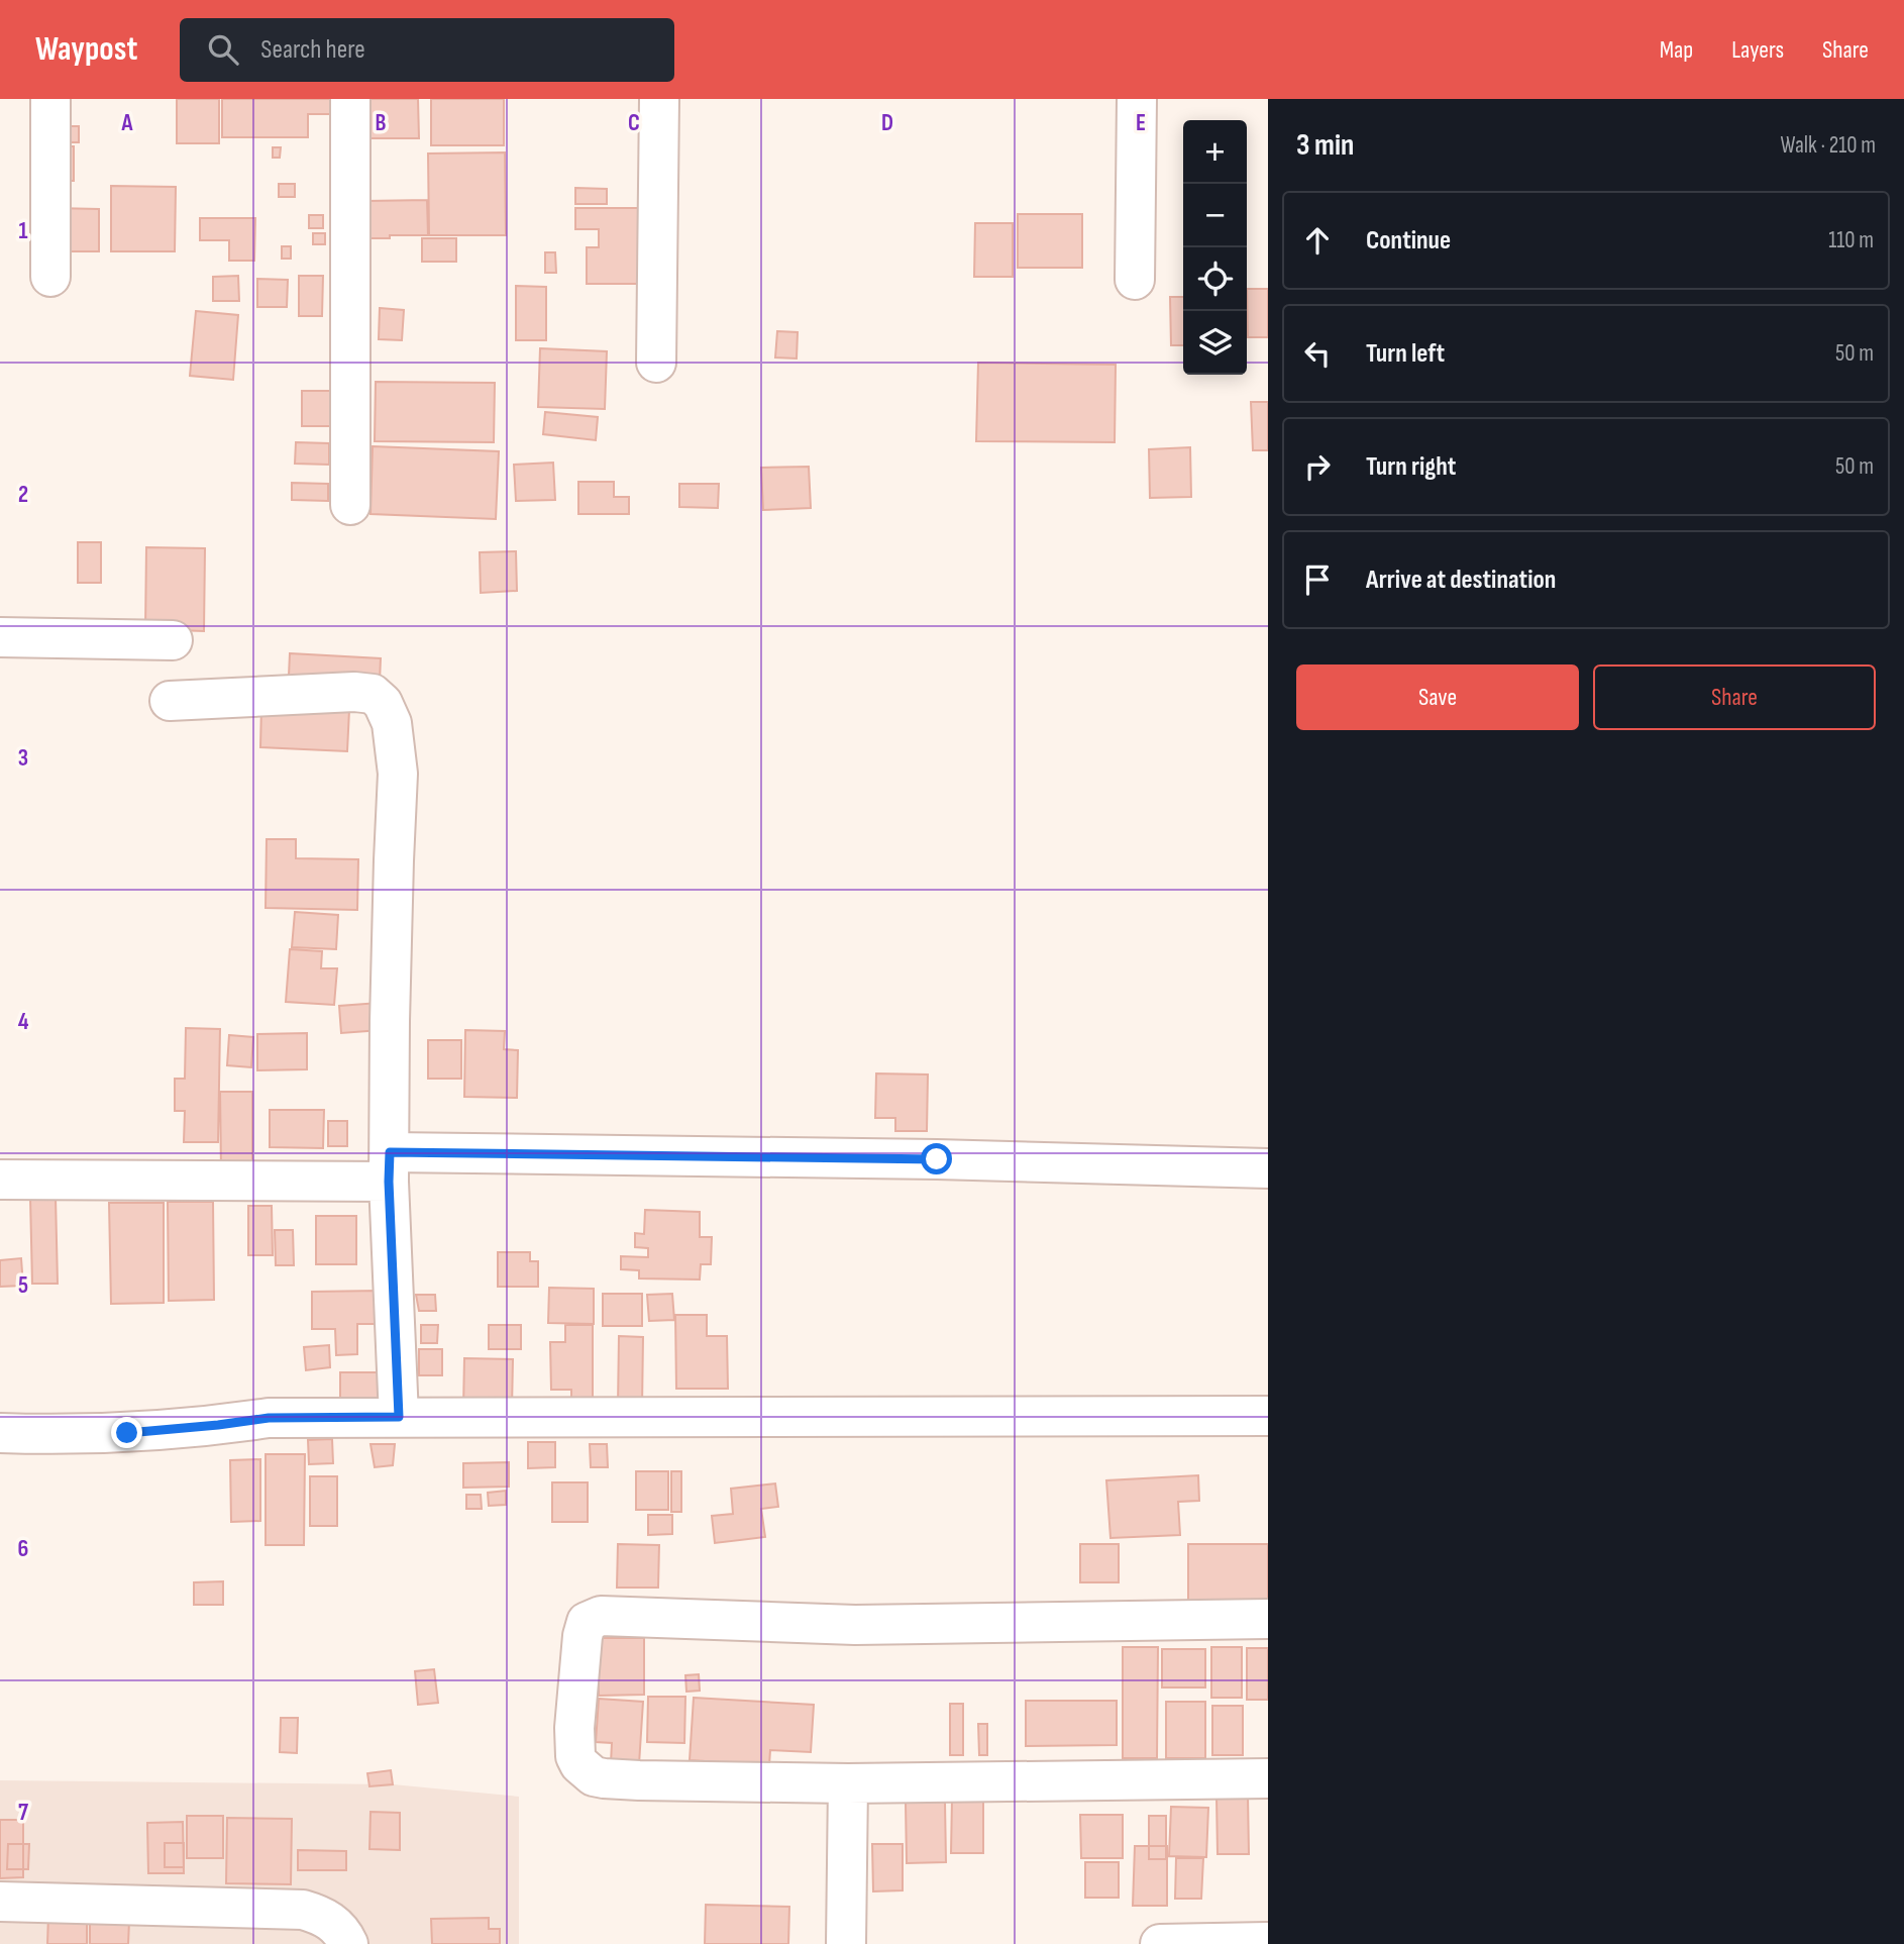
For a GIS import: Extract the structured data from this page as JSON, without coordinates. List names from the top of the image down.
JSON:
{
  "page": {
    "header": "Waypost",
    "search": "Search here",
    "nav": ["Map", "Layers", "Share"],
    "heading": ["3 min", "Walk · 210 m"],
    "map_buttons": ["+", "−"],
    "list": [
      ["Continue", "110 m"],
      ["Turn left", "50 m"],
      ["Turn right", "50 m"],
      "Arrive at destination"
    ],
    "buttons": ["Save", "Share"]
  },
  "grid": {
    "columns": [
      "A",
      "B",
      "C",
      "D",
      "E"
    ],
    "rows": [
      "1",
      "2",
      "3",
      "4",
      "5",
      "6",
      "7"
    ]
  }
}
